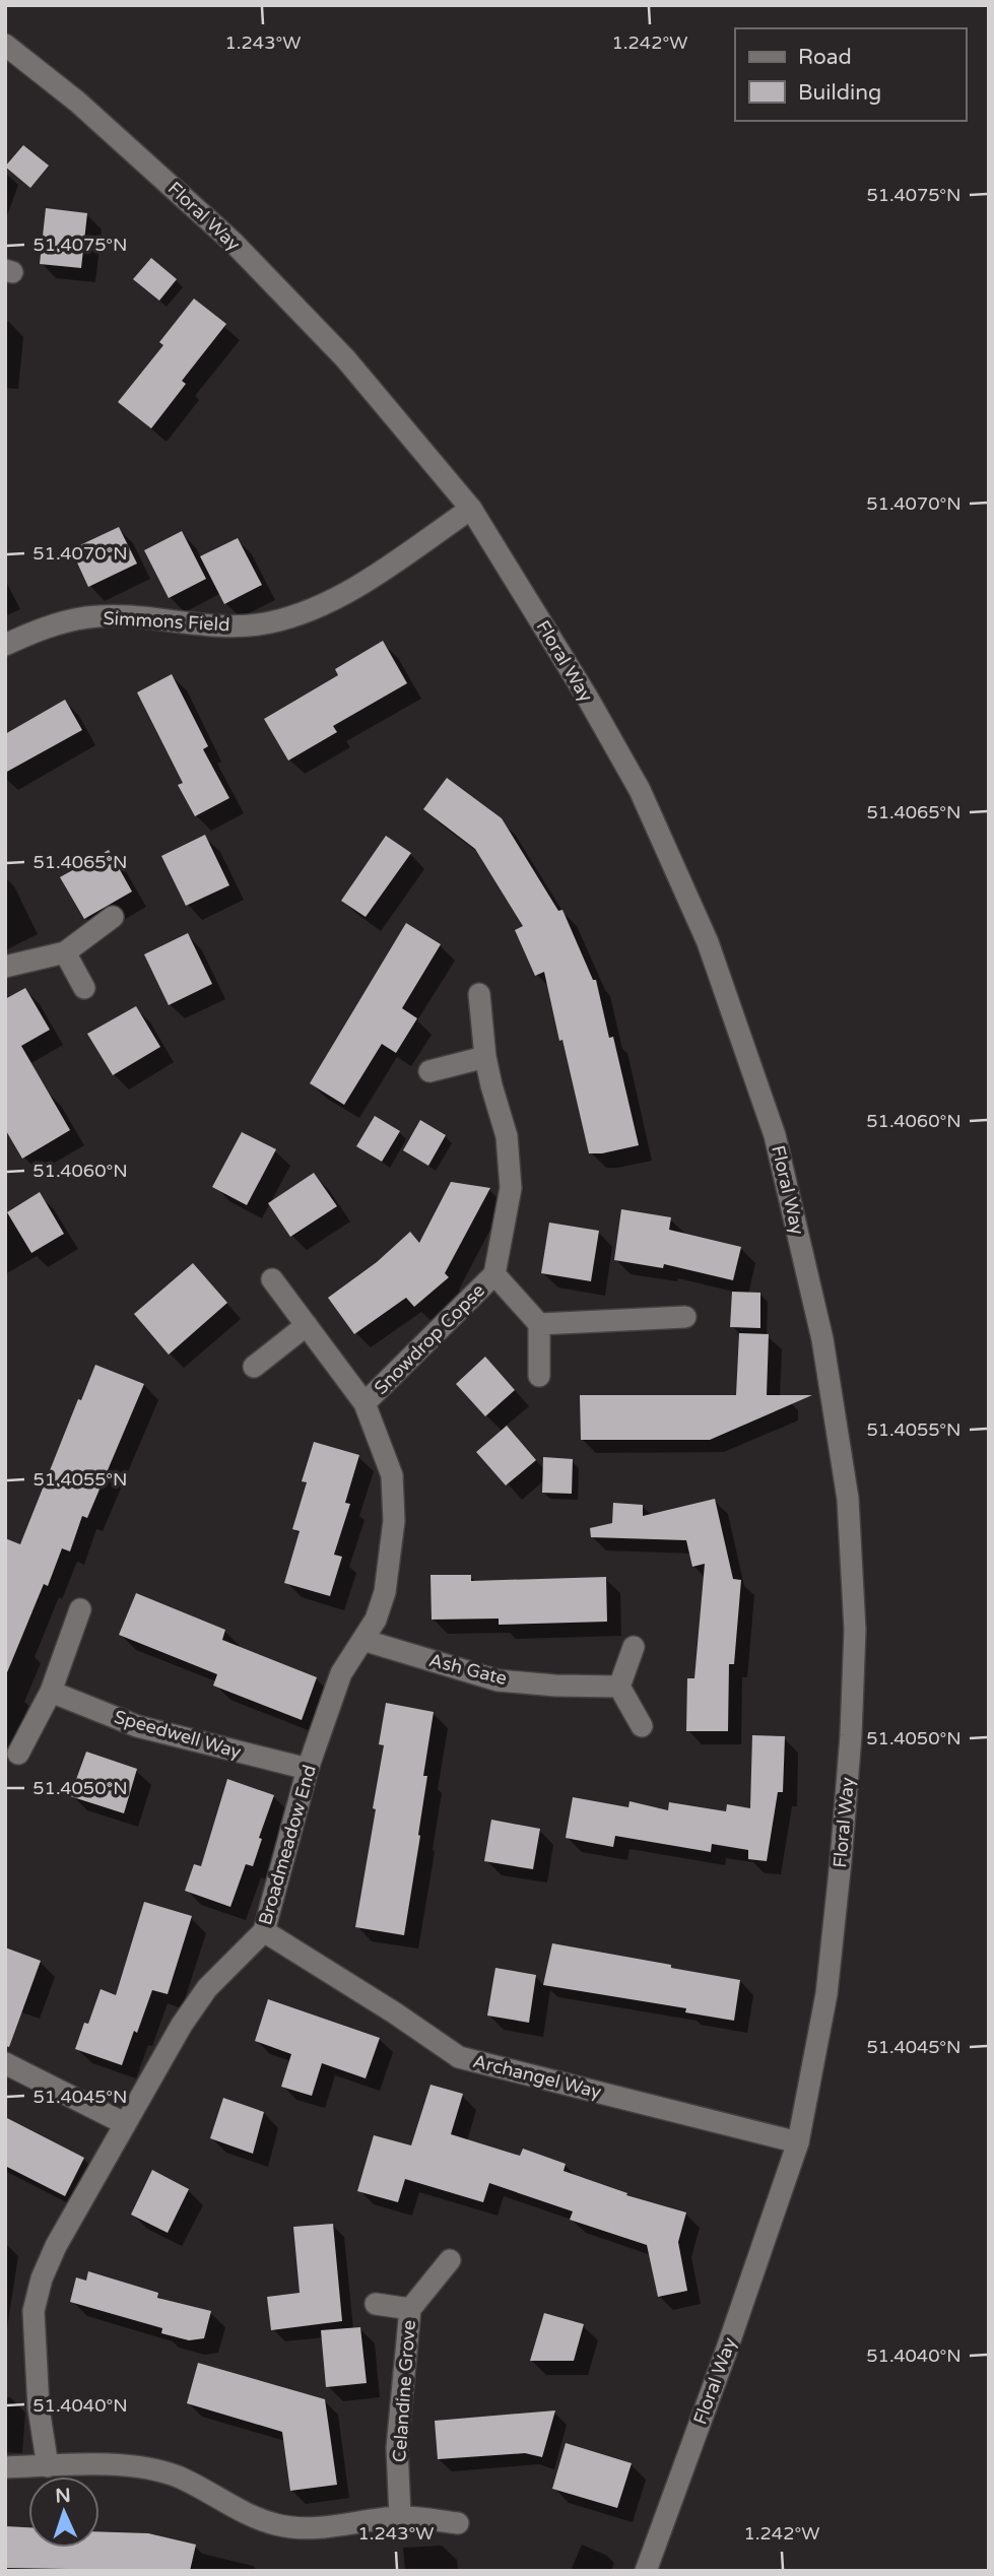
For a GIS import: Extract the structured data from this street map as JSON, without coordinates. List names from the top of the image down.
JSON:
{
  "streets": {
    "street": [
      "Floral Way",
      "Simmons Field",
      "Snowdrop Copse",
      "Ash Gate",
      "Speedwell Way",
      "Broadmeadow End",
      "Archangel Way",
      "Celandine Grove"
    ]
  },
  "crossings": [
    ["Floral Way", "Simmons Field"],
    ["Floral Way", "Archangel Way"],
    ["Snowdrop Copse", "Broadmeadow End"],
    ["Ash Gate", "Broadmeadow End"],
    ["Speedwell Way", "Broadmeadow End"],
    ["Broadmeadow End", "Archangel Way"]
  ],
  "legend": ["Road", "Building"],
  "north": "top",
  "coordinates": [
    "1.243°W",
    "1.242°W",
    "51.4075°N",
    "51.4070°N",
    "51.4065°N",
    "51.4060°N",
    "51.4055°N",
    "51.4050°N",
    "51.4045°N",
    "51.4040°N"
  ]
}
